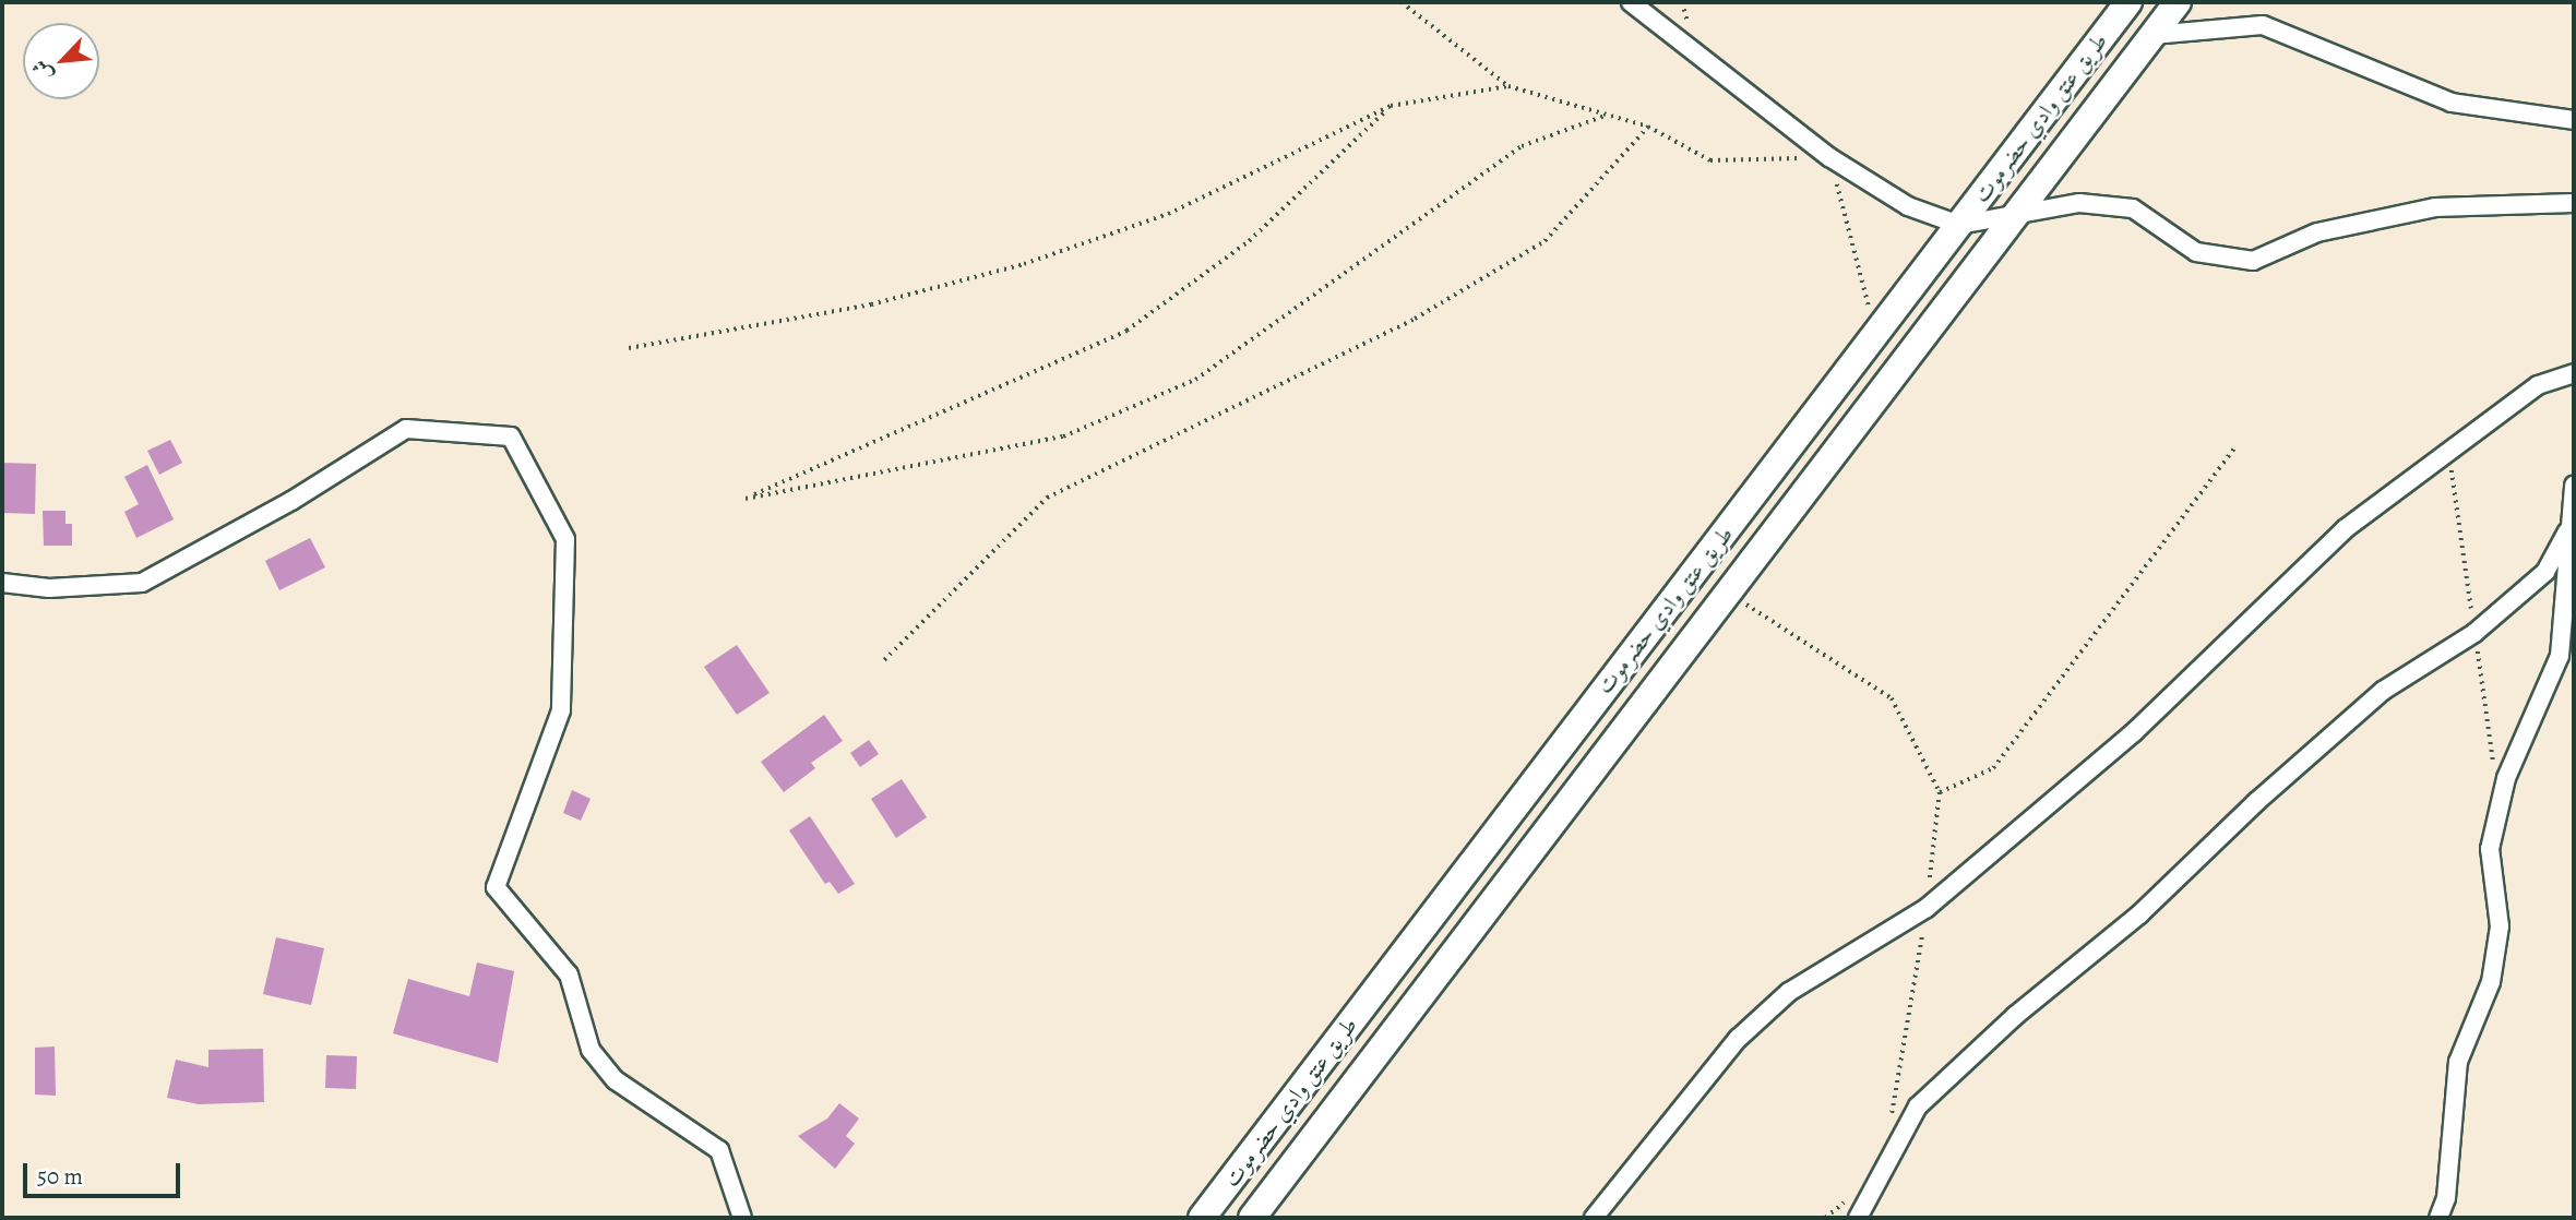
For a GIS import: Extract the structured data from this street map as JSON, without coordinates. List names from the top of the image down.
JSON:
{
  "streets": {
    "main road": ["طريق عتق وادي حضرموت"]
  },
  "scale_bar": "50 m",
  "north": "bottom left"
}
